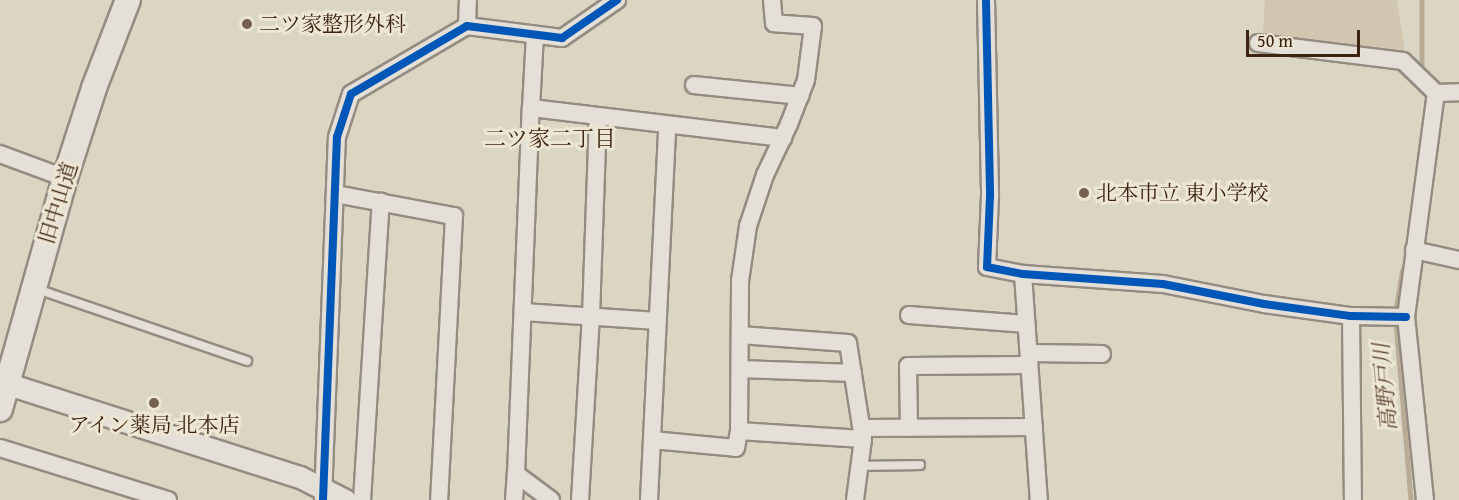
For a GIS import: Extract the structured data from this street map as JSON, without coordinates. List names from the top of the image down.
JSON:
{
  "streets": {
    "main road": ["旧中山道"]
  },
  "districts": ["二ツ家二丁目"],
  "water": ["高野戸川"],
  "places": ["二ツ家整形外科", "北本市立 東小学校", "アイン薬局 北本店"],
  "scale_bar": "50 m"
}
